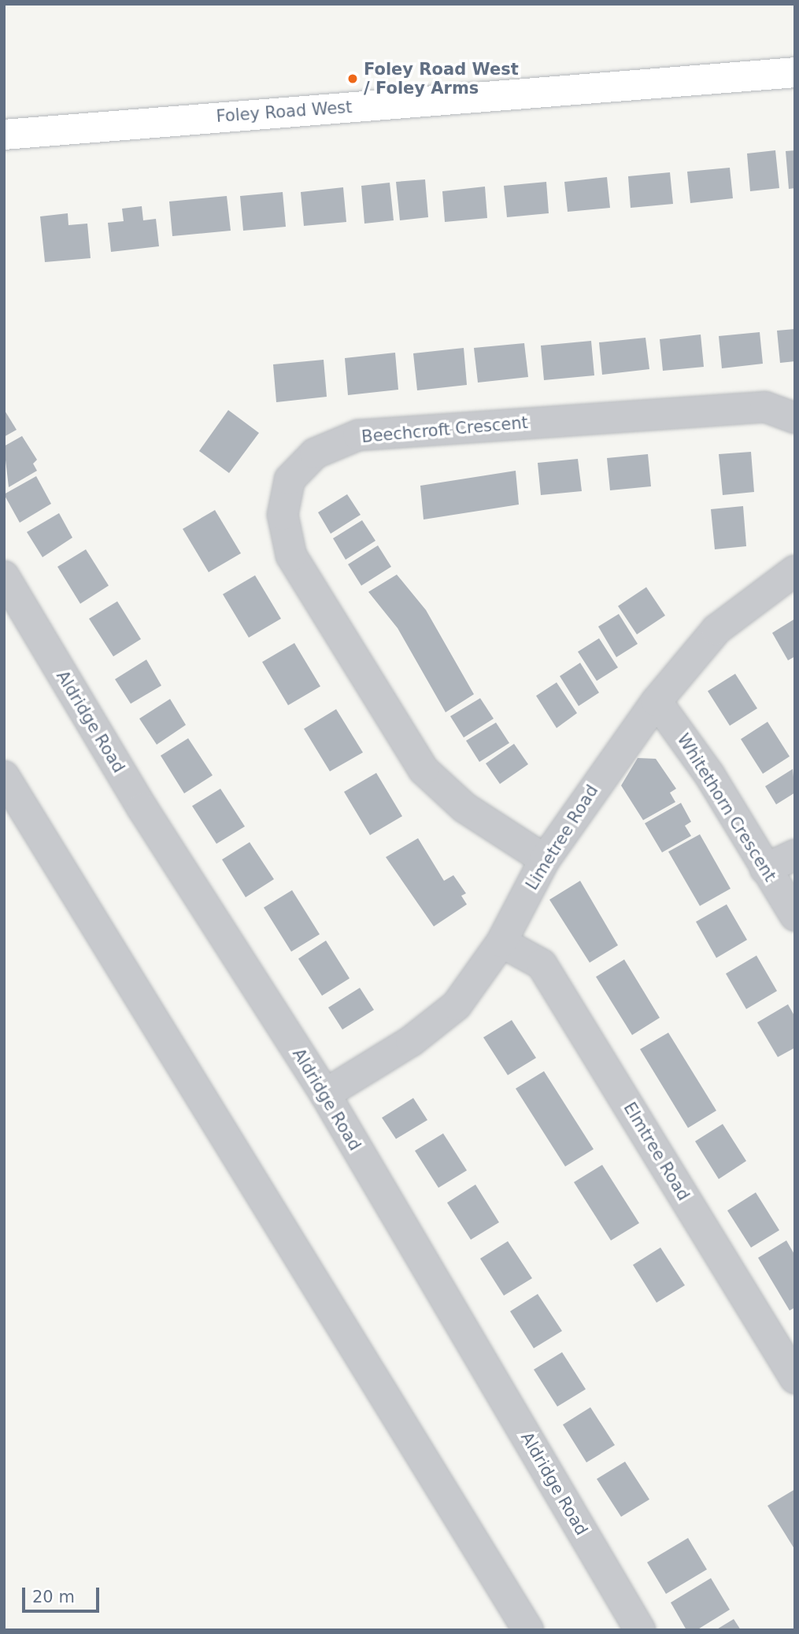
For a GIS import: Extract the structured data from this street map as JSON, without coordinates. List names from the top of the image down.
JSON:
{
  "streets": {
    "main road": ["Foley Road West"],
    "street": [
      "Beechcroft Crescent",
      "Aldridge Road",
      "Whitethorn Crescent",
      "Limetree Road",
      "Elmtree Road"
    ]
  },
  "crossings": [
    ["Beechcroft Crescent", "Limetree Road"],
    ["Aldridge Road", "Limetree Road"],
    ["Whitethorn Crescent", "Limetree Road"],
    ["Limetree Road", "Elmtree Road"]
  ],
  "places": ["Foley Road West / Foley Arms"],
  "scale_bar": "20 m"
}
